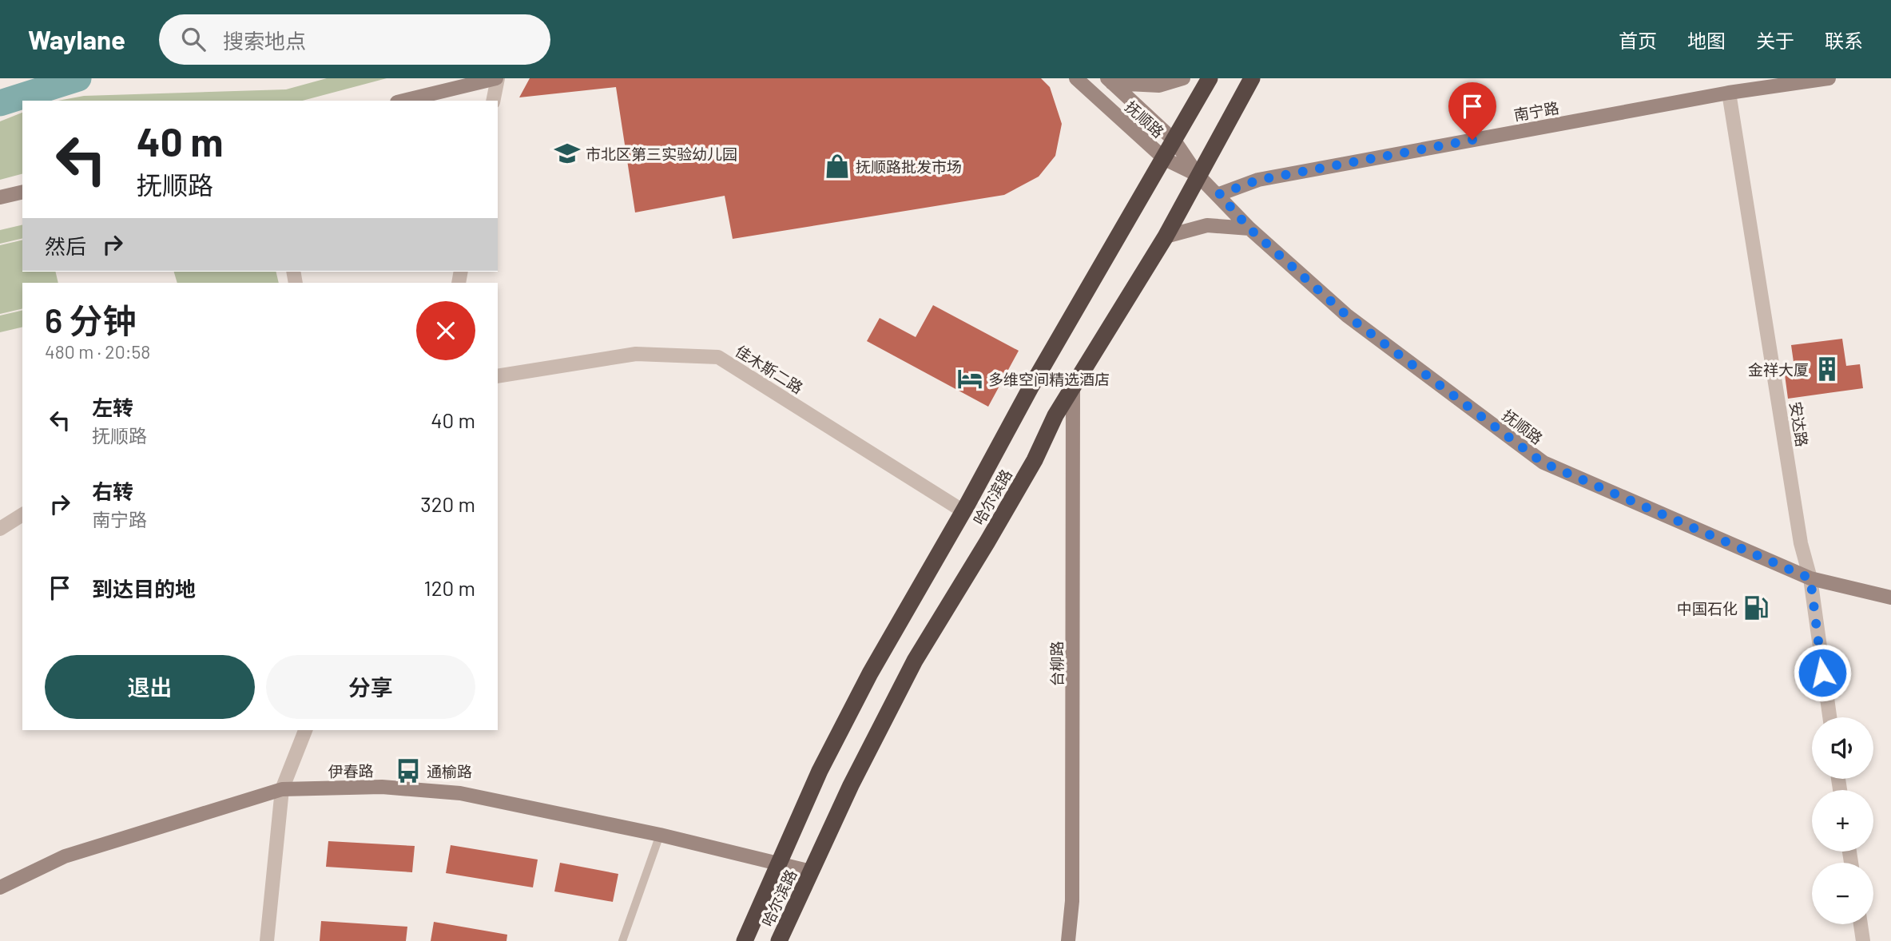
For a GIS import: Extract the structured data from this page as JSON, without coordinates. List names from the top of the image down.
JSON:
{
  "streets": {
    "highway": ["哈尔滨路"],
    "street": [
      "南宁路",
      "抚顺路",
      "佳木斯二路",
      "安达路",
      "台柳路",
      "伊春路"
    ]
  },
  "crossings": [
    ["南宁路", "抚顺路"],
    ["南宁路", "安达路"],
    ["抚顺路", "安达路"],
    ["抚顺路", "哈尔滨路"],
    ["佳木斯二路", "哈尔滨路"],
    ["哈尔滨路", "台柳路"],
    ["哈尔滨路", "伊春路"]
  ],
  "places": {
    "school or university": ["市北区第三实验幼儿园"],
    "shop": ["抚顺路批发市场"],
    "building": ["金祥大厦"],
    "hotel": ["多维空间精选酒店"],
    "fuel station": ["中国石化"],
    "bus stop": ["通榆路"]
  },
  "page": {
    "header": "Waylane",
    "search": "搜索地点",
    "nav": [
      "首页",
      "地图",
      "关于",
      "联系"
    ],
    "turn": ["40 m", "抚顺路"],
    "then": "然后",
    "heading": ["6 分钟", "480 m · 20:58"],
    "list": [
      {
        "name": "左转",
        "note": "抚顺路",
        "value": "40 m"
      },
      {
        "name": "右转",
        "note": "南宁路",
        "value": "320 m"
      },
      {
        "name": "到达目的地",
        "value": "120 m"
      }
    ],
    "buttons": ["退出", "分享"],
    "map_buttons": ["+", "−"]
  }
}
